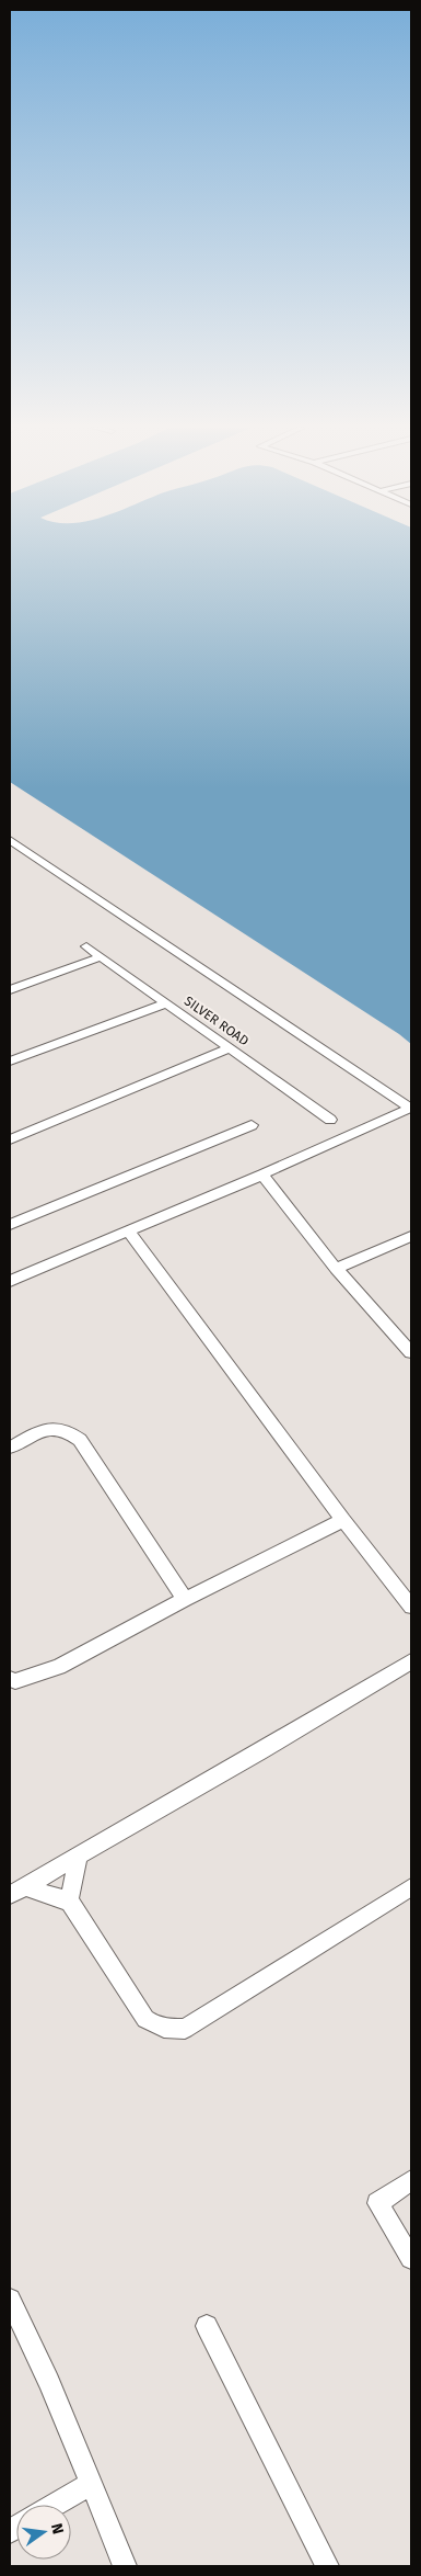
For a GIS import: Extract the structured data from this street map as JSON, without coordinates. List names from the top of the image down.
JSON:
{
  "streets": {
    "street": ["SILVER ROAD"]
  },
  "north": "right"
}
